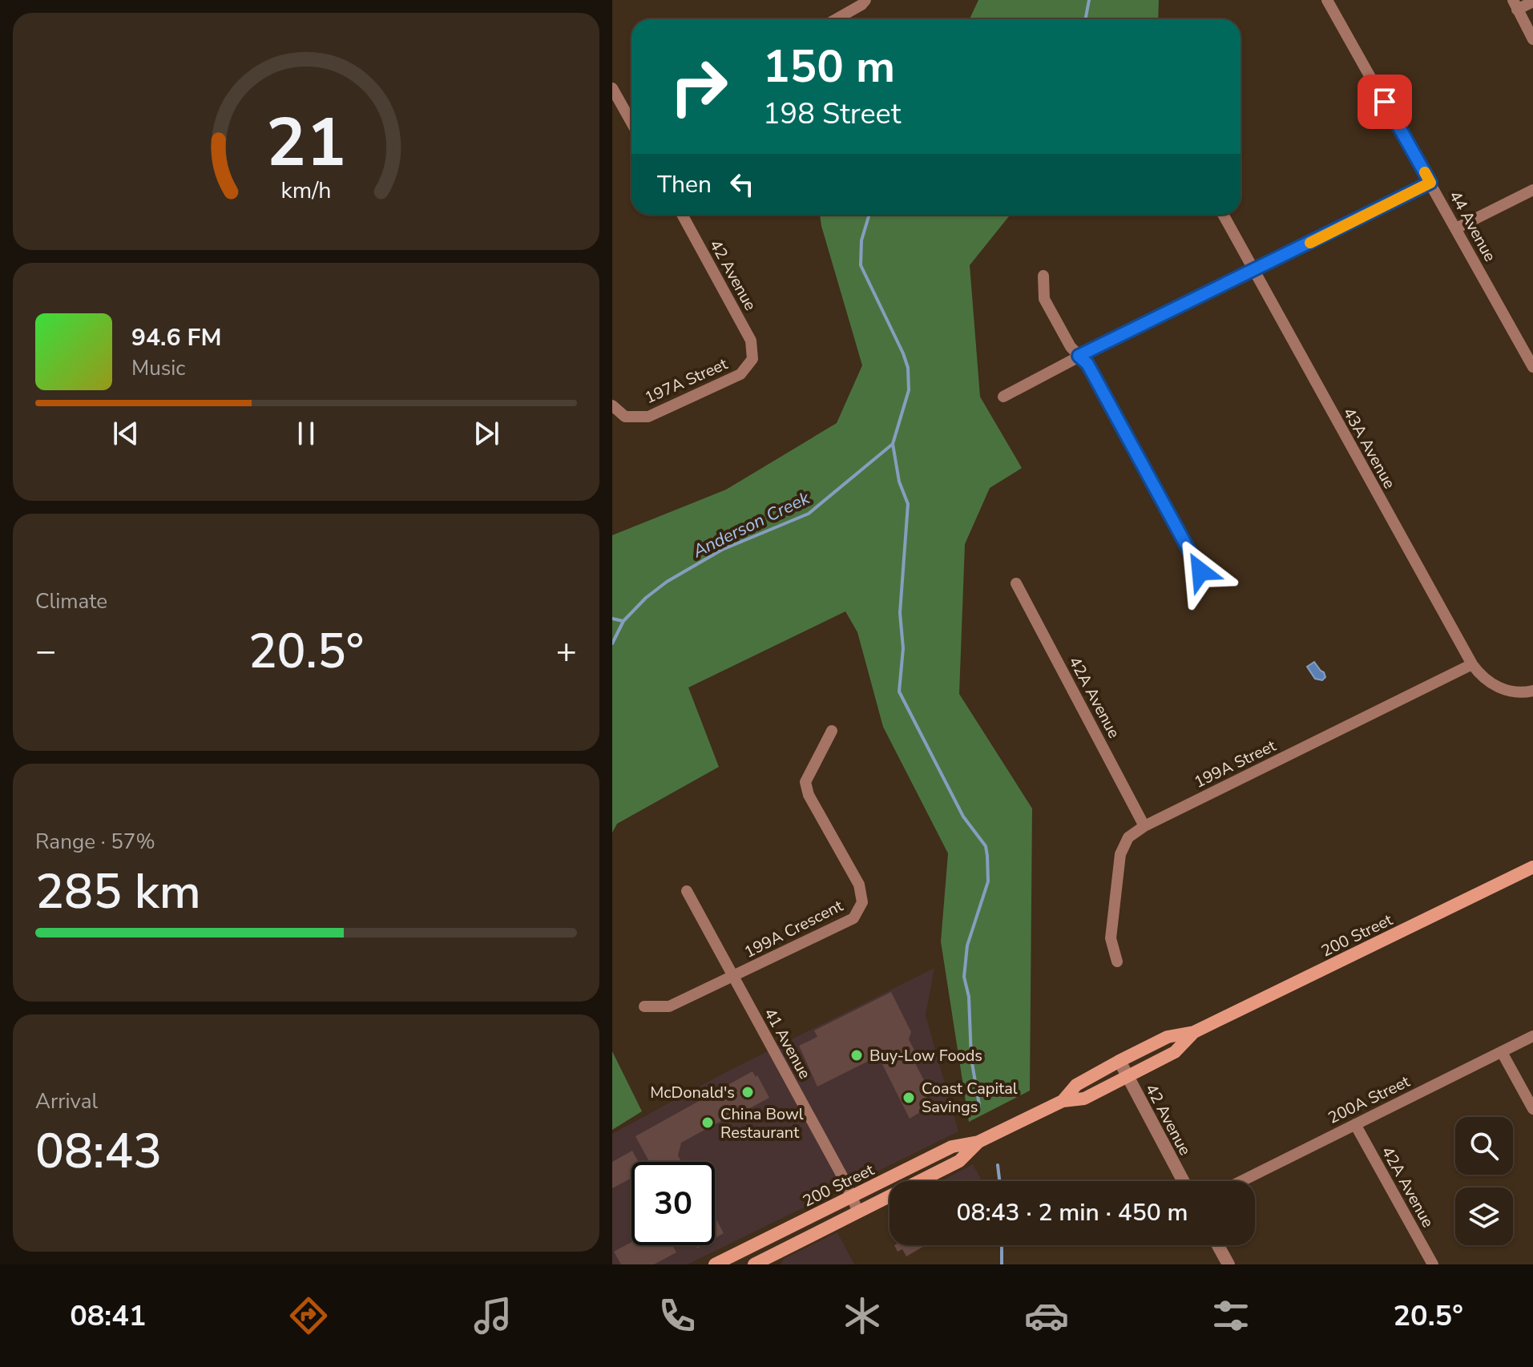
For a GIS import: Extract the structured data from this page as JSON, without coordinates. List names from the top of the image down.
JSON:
{
  "streets": {
    "main road": ["200 Street"],
    "street": [
      "44 Avenue",
      "42 Avenue",
      "197A Street",
      "43A Avenue",
      "42A Avenue",
      "199A Street",
      "199A Crescent",
      "41 Avenue",
      "200A Street"
    ]
  },
  "crossings": [
    ["42 Avenue", "197A Street"],
    ["42 Avenue", "200 Street"],
    ["43A Avenue", "199A Street"],
    ["42A Avenue", "199A Street"],
    ["42A Avenue", "200A Street"],
    ["199A Crescent", "41 Avenue"],
    ["200 Street", "41 Avenue"]
  ],
  "water": ["Anderson Creek"],
  "places": [
    "Buy-Low Foods",
    "McDonald's",
    "Coast Capital Savings",
    "China Bowl Restaurant"
  ],
  "page": {
    "turn": ["150 m", "198 Street"],
    "then": "Then",
    "song": ["94.6 FM", "Music"],
    "tile": [
      "Climate",
      ["Range · 57%", "285 km"],
      ["Arrival", "08:43"]
    ],
    "heat": ["−", "20.5°", "+"],
    "limit": "30",
    "trip": "08:43 · 2 min · 450 m",
    "tabs": ["08:41", "20.5°"],
    "gauge": ["21", "km/h"]
  }
}
